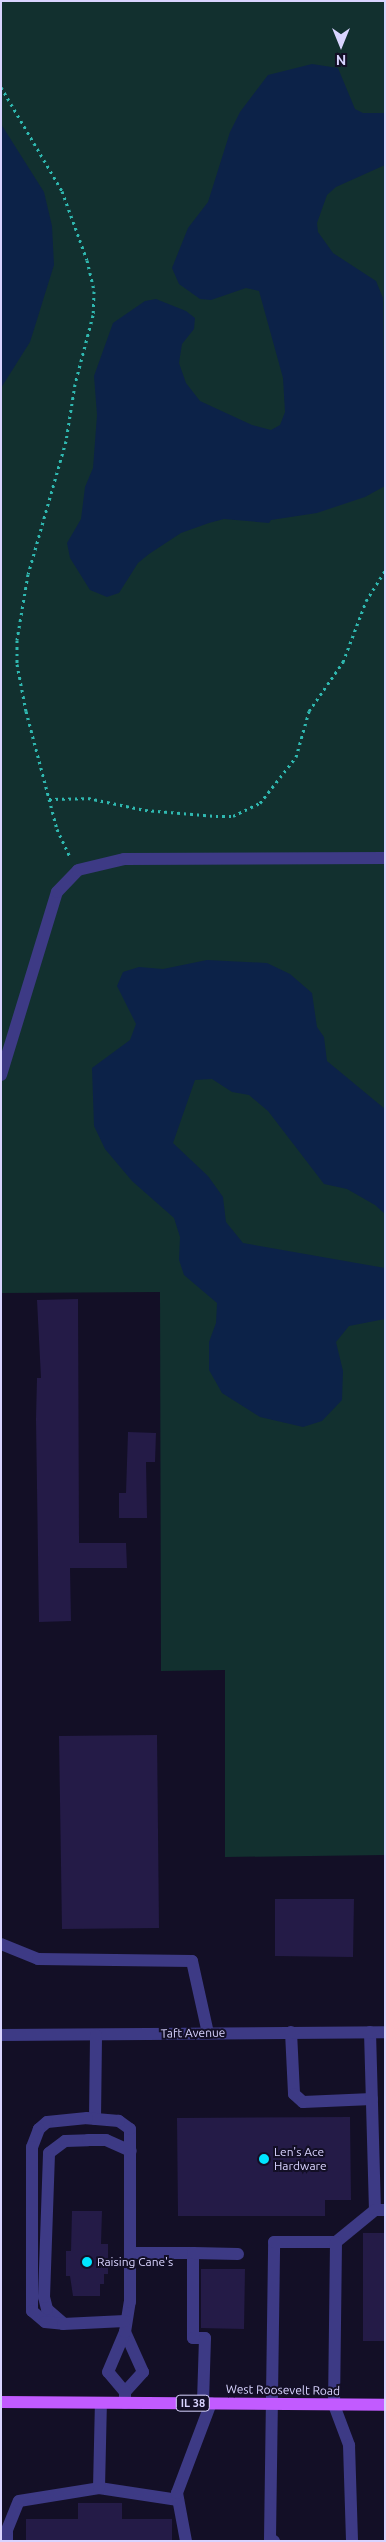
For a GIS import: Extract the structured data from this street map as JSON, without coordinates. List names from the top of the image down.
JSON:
{
  "streets": {
    "main road": ["West Roosevelt Road", "IL 38"],
    "street": ["Taft Avenue"]
  },
  "places": ["Len's Ace Hardware", "Raising Cane's"],
  "north": "bottom"
}
